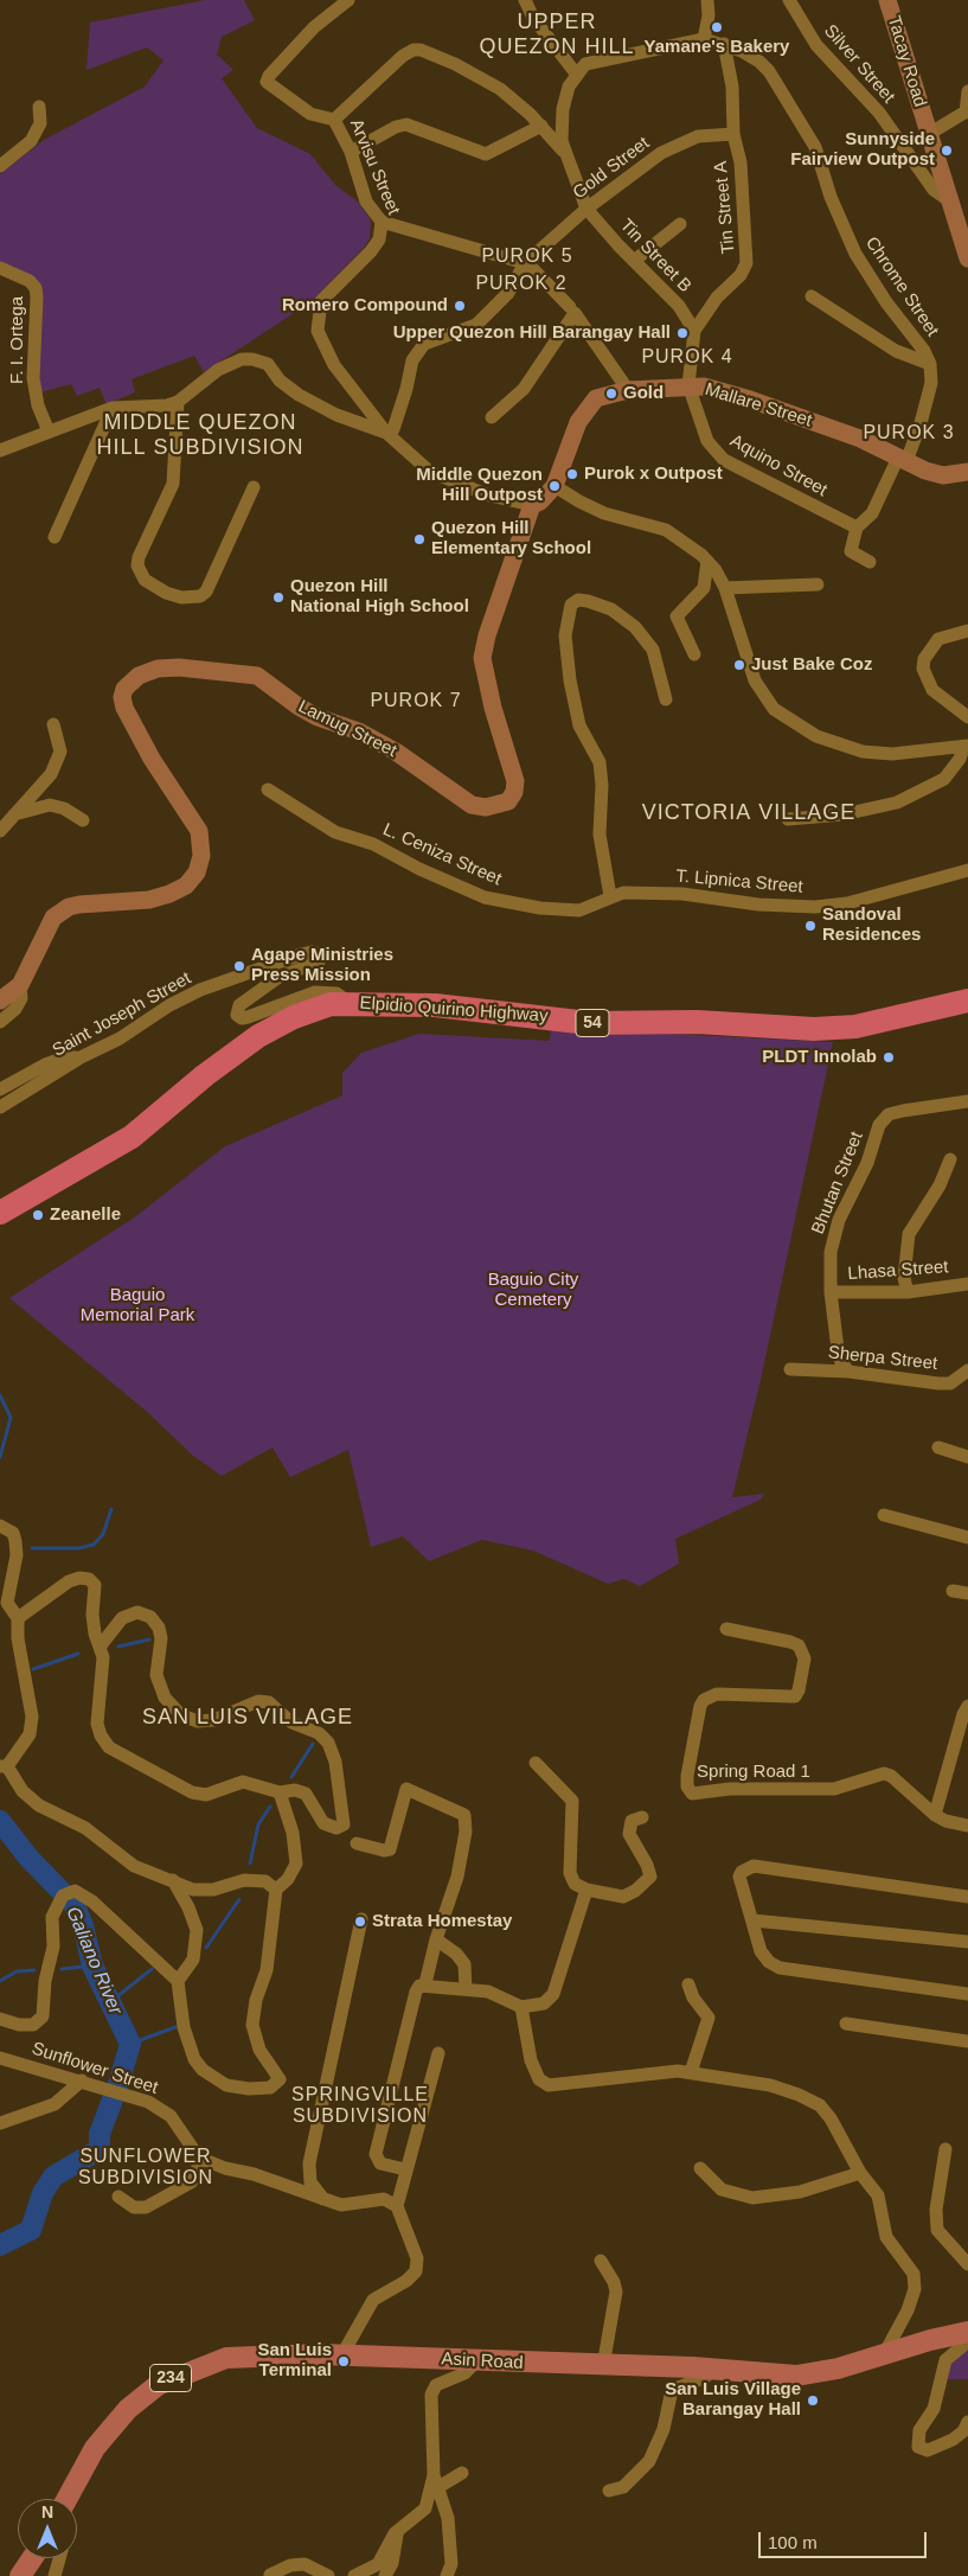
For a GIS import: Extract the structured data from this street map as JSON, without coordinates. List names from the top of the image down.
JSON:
{
  "streets": {
    "highway": ["Elpidio Quirino Highway", "54"],
    "main road": ["Asin Road", "234"],
    "street": [
      "Tacay Road",
      "Silver Street",
      "Arvisu Street",
      "Gold Street",
      "Tin Street A",
      "Tin Street B",
      "Chrome Street",
      "F. I. Ortega",
      "Mallare Street",
      "Aquino Street",
      "Lamug Street",
      "L. Ceniza Street",
      "T. Lipnica Street",
      "Saint Joseph Street",
      "Bhutan Street",
      "Lhasa Street",
      "Sherpa Street",
      "Spring Road 1",
      "Sunflower Street"
    ]
  },
  "crossings": [
    ["Tacay Road", "Silver Street"],
    ["Gold Street", "Tin Street A"],
    ["Gold Street", "Tin Street B"],
    ["Tin Street A", "Tin Street B"],
    ["Tin Street A", "Chrome Street"],
    ["Tin Street A", "Mallare Street"],
    ["Tin Street A", "Aquino Street"],
    ["Chrome Street", "Mallare Street"],
    ["Mallare Street", "Aquino Street"],
    ["Mallare Street", "Lamug Street"],
    ["L. Ceniza Street", "T. Lipnica Street"],
    ["Elpidio Quirino Highway", "Saint Joseph Street"],
    ["Bhutan Street", "Lhasa Street"],
    ["Bhutan Street", "Sherpa Street"]
  ],
  "districts": [
    "UPPER QUEZON HILL",
    "PUROK 5",
    "PUROK 2",
    "PUROK 4",
    "MIDDLE QUEZON HILL SUBDIVISION",
    "PUROK 3",
    "PUROK 7",
    "VICTORIA VILLAGE",
    "SAN LUIS VILLAGE",
    "SPRINGVILLE SUBDIVISION",
    "SUNFLOWER SUBDIVISION"
  ],
  "water": ["Galiano River"],
  "parks": ["Baguio City Cemetery", "Baguio Memorial Park"],
  "places": [
    "Yamane's Bakery",
    "Sunnyside Fairview Outpost",
    "Romero Compound",
    "Upper Quezon Hill Barangay Hall",
    "Gold",
    "Purok x Outpost",
    "Middle Quezon Hill Outpost",
    "Quezon Hill Elementary School",
    "Quezon Hill National High School",
    "Just Bake Coz",
    "Sandoval Residences",
    "Agape Ministries Press Mission",
    "PLDT Innolab",
    "Zeanelle",
    "Strata Homestay",
    "San Luis Terminal",
    "San Luis Village Barangay Hall"
  ],
  "scale_bar": "100 m",
  "north": "top"
}
